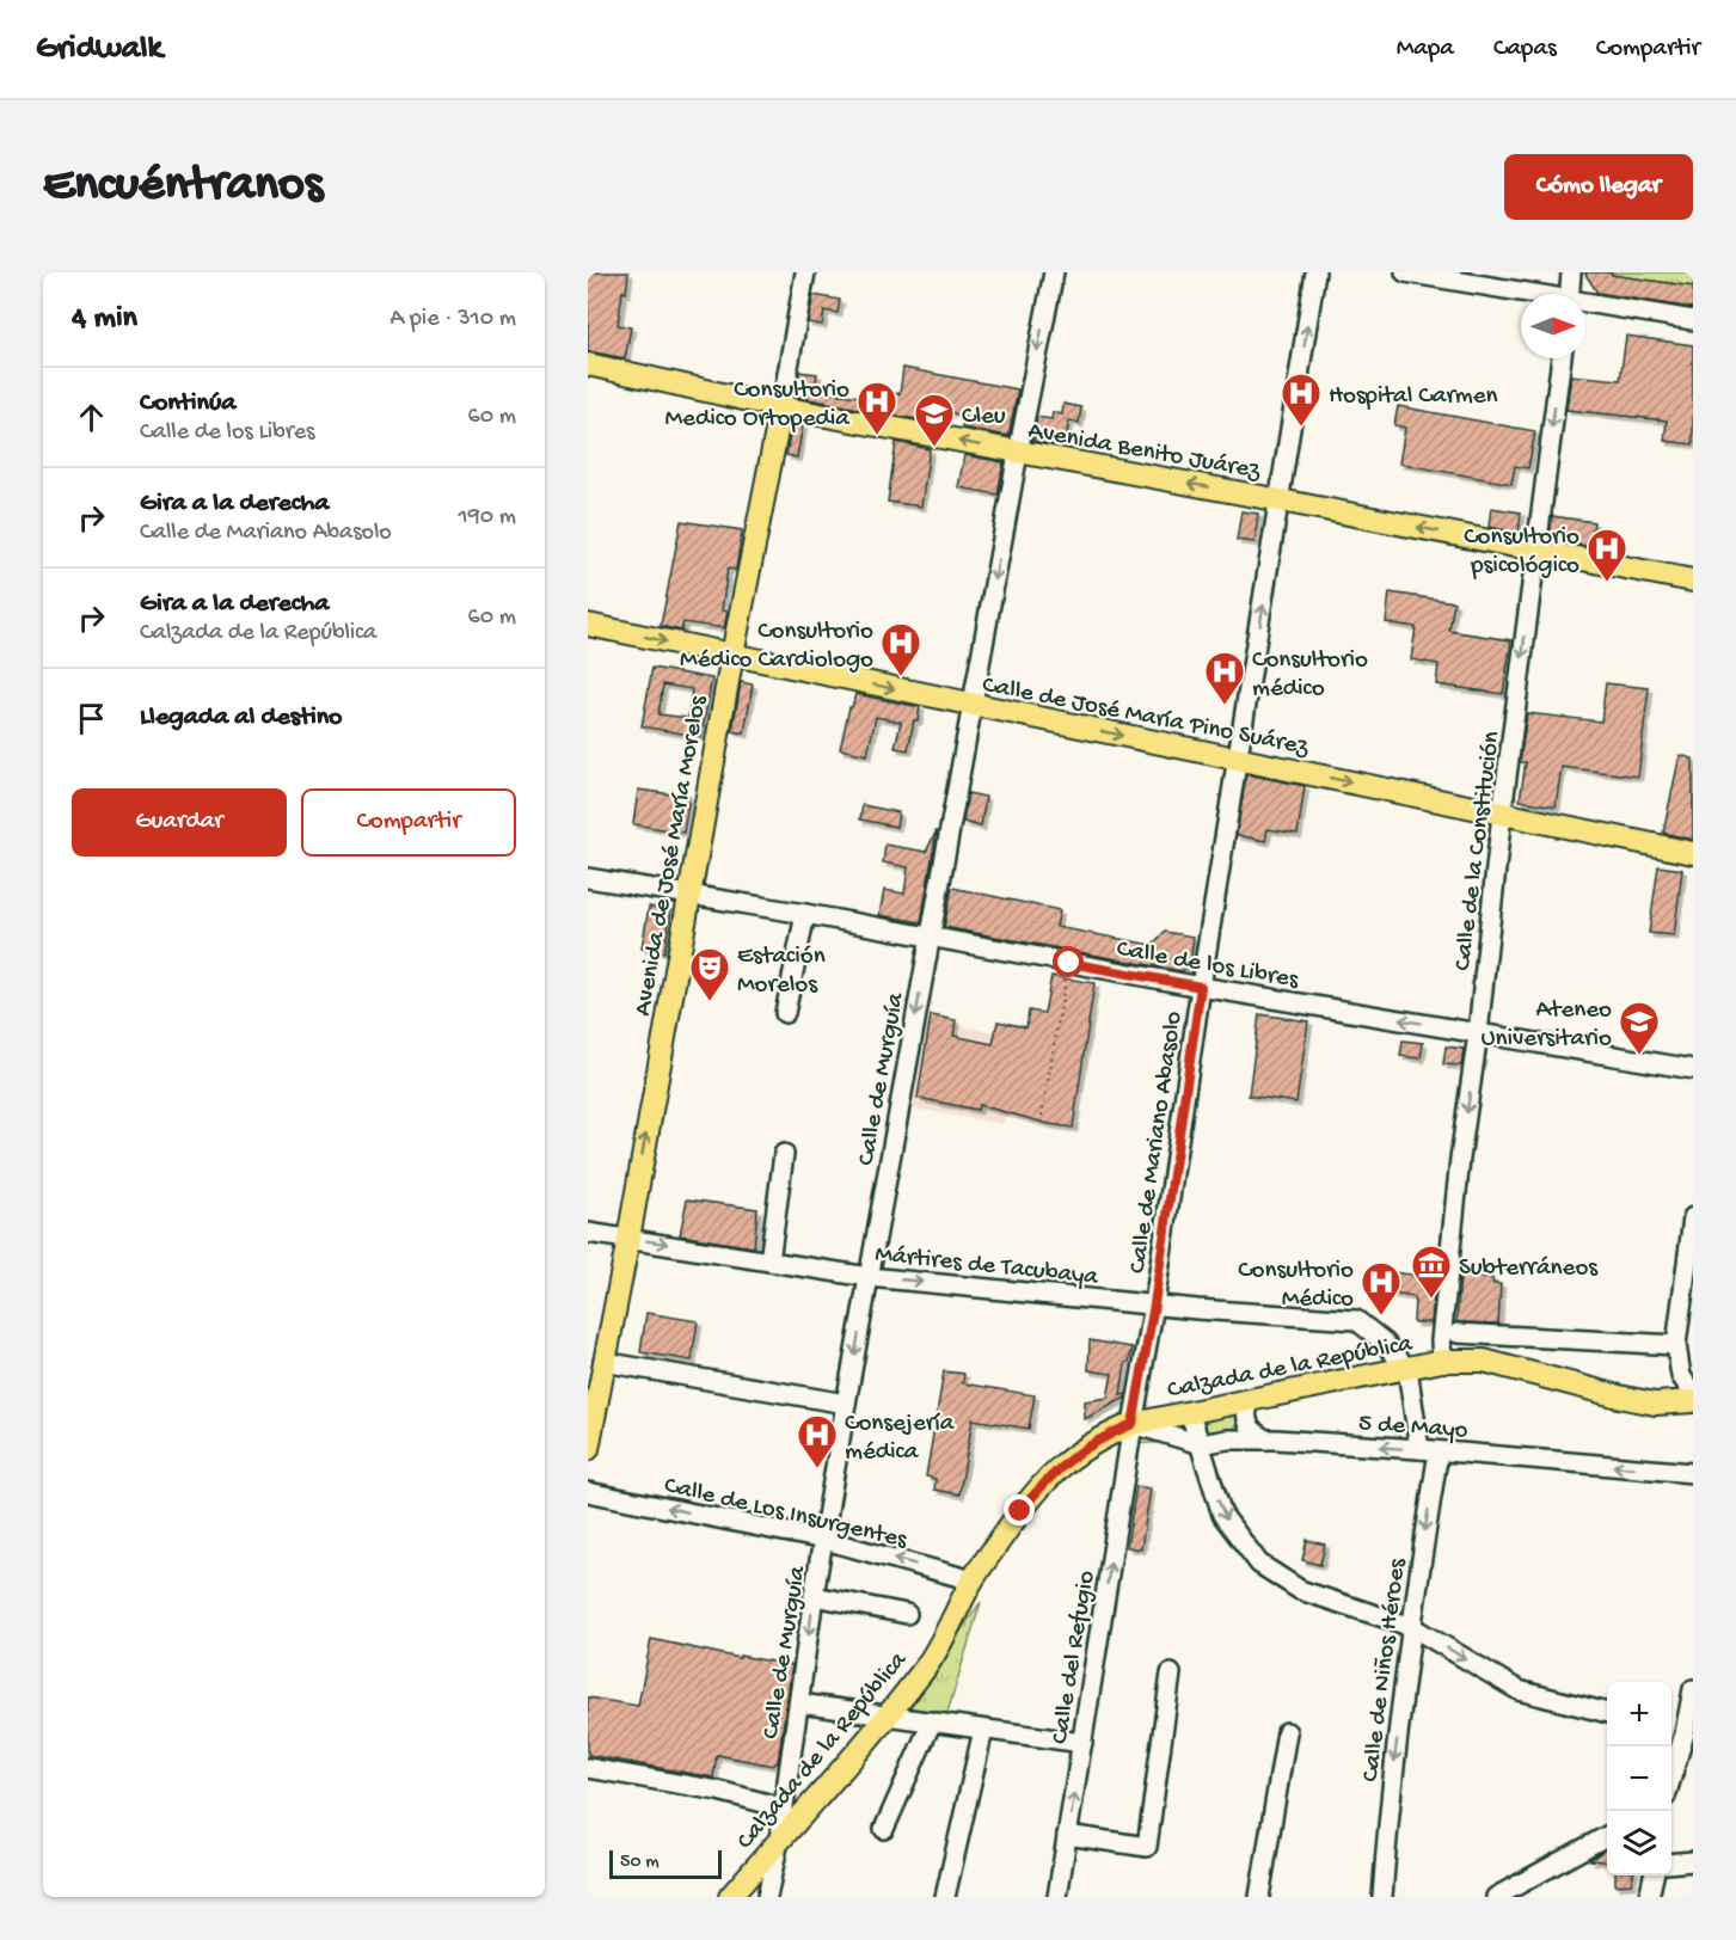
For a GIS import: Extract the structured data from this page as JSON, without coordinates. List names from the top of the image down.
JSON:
{
  "streets": {
    "main road": [
      "Avenida Benito Juárez",
      "Calle de José María Pino Suárez",
      "Avenida de José María Morelos",
      "Calzada de la República"
    ],
    "street": [
      "Calle de la Constitución",
      "Calle de los Libres",
      "Calle de Murguía",
      "Calle de Mariano Abasolo",
      "Mártires de Tacubaya",
      "5 de Mayo",
      "Calle de Los Insurgentes",
      "Calle del Refugio",
      "Calle de Niños Héroes"
    ]
  },
  "crossings": [
    ["Avenida Benito Juárez", "Calle de la Constitución"],
    ["Avenida Benito Juárez", "Avenida de José María Morelos"],
    ["Avenida Benito Juárez", "Calle de Murguía"],
    ["Avenida Benito Juárez", "Calle de Mariano Abasolo"],
    ["Calle de José María Pino Suárez", "Calle de la Constitución"],
    ["Calle de José María Pino Suárez", "Avenida de José María Morelos"],
    ["Calle de José María Pino Suárez", "Calle de Murguía"],
    ["Calle de José María Pino Suárez", "Calle de Mariano Abasolo"],
    ["Calle de la Constitución", "Calle de los Libres"],
    ["Calle de la Constitución", "Calzada de la República"],
    ["Avenida de José María Morelos", "Calle de los Libres"],
    ["Avenida de José María Morelos", "Mártires de Tacubaya"],
    ["Calle de los Libres", "Calle de Murguía"],
    ["Calle de los Libres", "Calle de Mariano Abasolo"],
    ["Calle de Murguía", "Mártires de Tacubaya"],
    ["Calle de Murguía", "Calzada de la República"],
    ["Calle de Murguía", "Calle de Los Insurgentes"],
    ["Calle de Mariano Abasolo", "Mártires de Tacubaya"],
    ["Calle de Mariano Abasolo", "Calzada de la República"],
    ["Calle de Mariano Abasolo", "5 de Mayo"],
    ["Calle de Mariano Abasolo", "Calle del Refugio"],
    ["Mártires de Tacubaya", "Calzada de la República"],
    ["Calzada de la República", "5 de Mayo"],
    ["Calzada de la República", "Calle de Los Insurgentes"],
    ["Calzada de la República", "Calle del Refugio"],
    ["5 de Mayo", "Calle del Refugio"],
    ["5 de Mayo", "Calle de Niños Héroes"]
  ],
  "one_way": [
    "Avenida Benito Juárez",
    "Calle de José María Pino Suárez",
    "Calle de la Constitución",
    "Calle de Murguía",
    "Calle de Mariano Abasolo"
  ],
  "places": {
    "hospital": [
      "Hospital Carmen",
      "Consultorio Medico Ortopedia",
      "Consultorio psicológico",
      "Consultorio Médico Cardiologo",
      "Consultorio médico",
      "Consultorio Médico",
      "Consejería médica"
    ],
    "school or university": ["Cleu", "Ateneo Universitario"],
    "theatre": ["Estación Morelos"],
    "museum": ["Subterráneos"]
  },
  "scale_bar": "50 m",
  "north": "right",
  "page": {
    "header": "Gridwalk",
    "nav": ["Mapa", "Capas", "Compartir"],
    "buttons": [
      "Cómo llegar",
      ["Guardar", "Compartir"]
    ],
    "title": "Encuéntranos",
    "heading": ["4 min", "A pie · 310 m"],
    "list": [
      ["Continúa", "Calle de los Libres", "60 m"],
      ["Gira a la derecha", "Calle de Mariano Abasolo", "190 m"],
      ["Gira a la derecha", "Calzada de la República", "60 m"],
      "Llegada al destino"
    ],
    "map_buttons": ["+", "−"],
    "scale": "50 m"
  }
}
